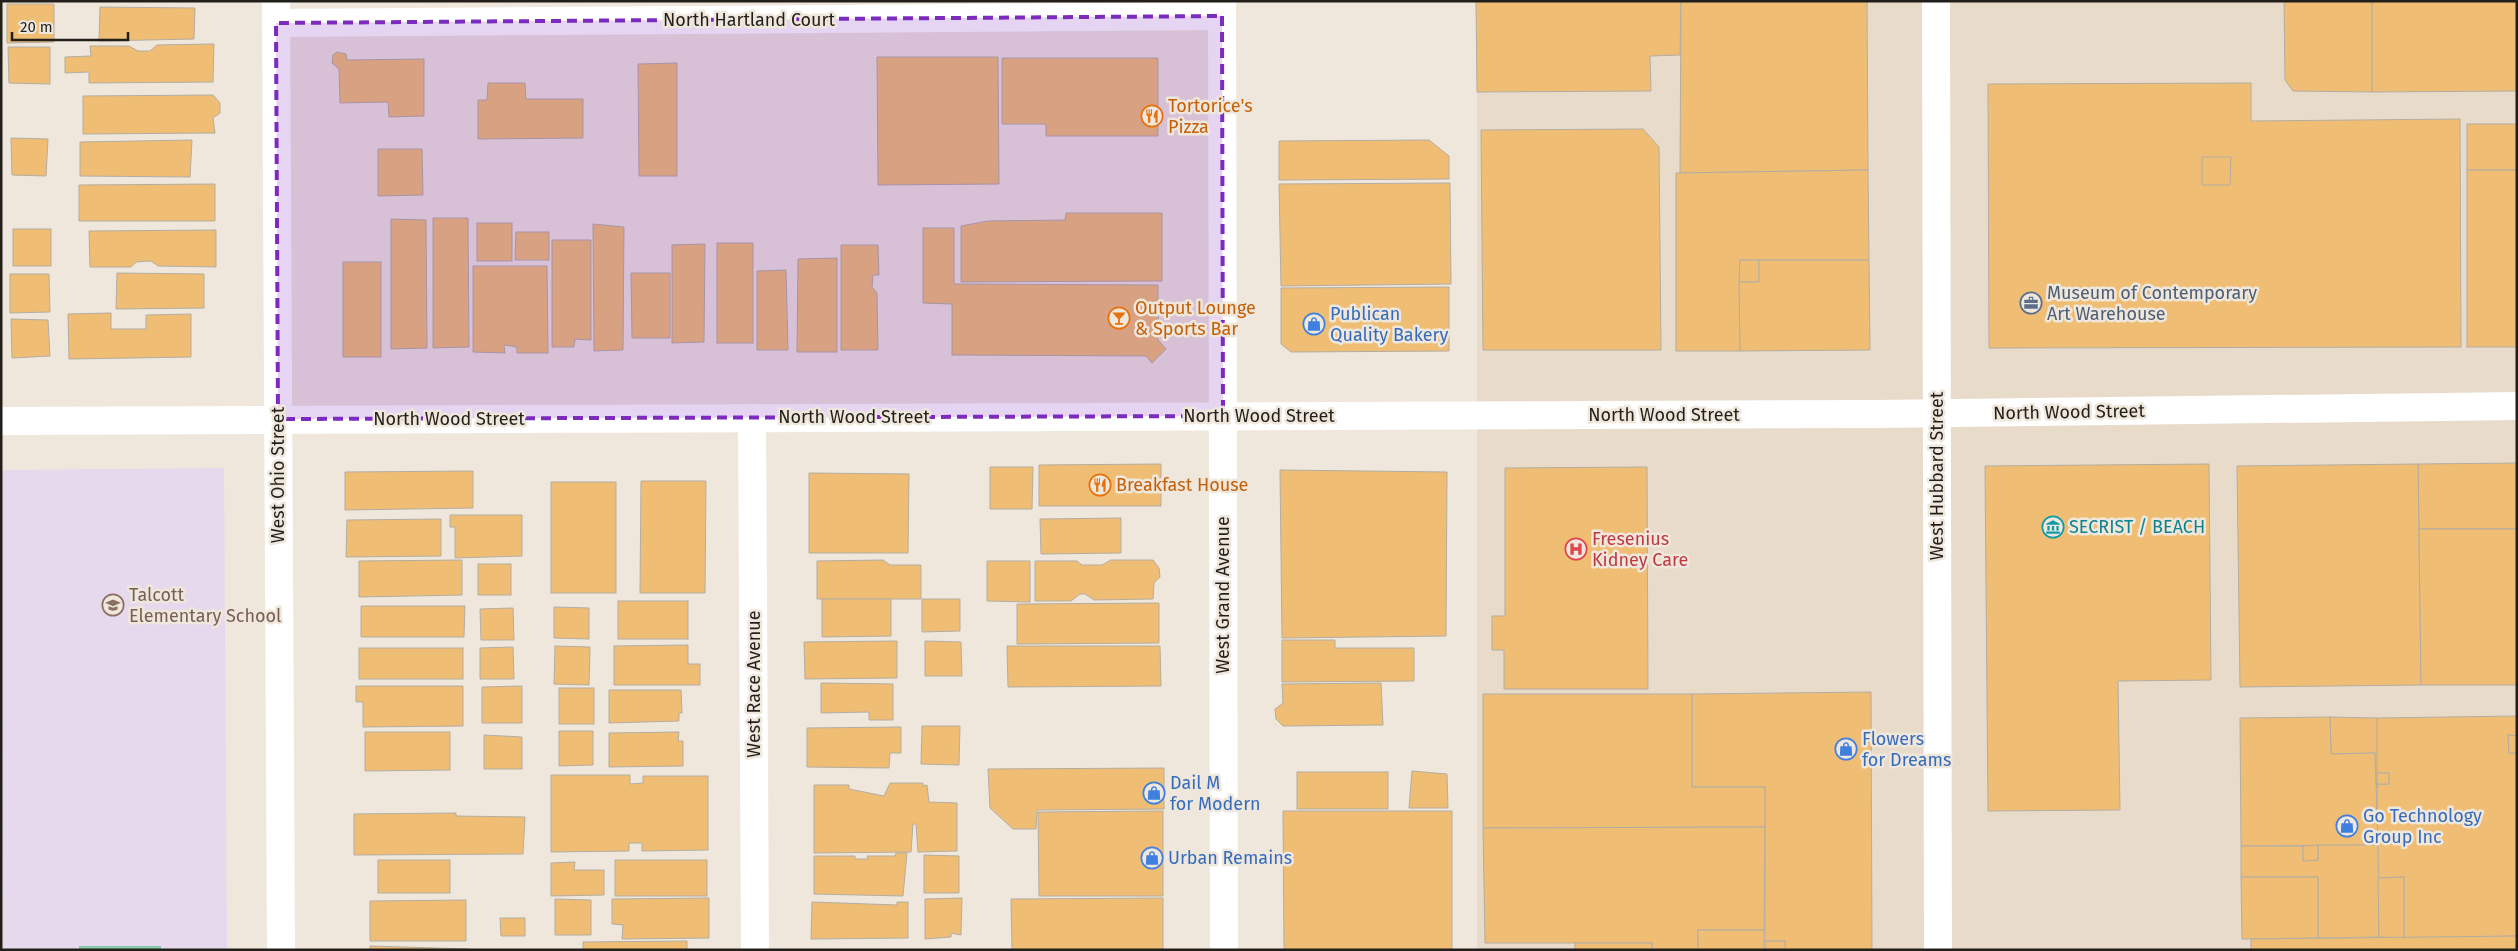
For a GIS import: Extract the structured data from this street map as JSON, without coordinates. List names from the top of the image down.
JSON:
{
  "streets": {
    "street": [
      "North Hartland Court",
      "North Wood Street",
      "West Ohio Street",
      "West Hubbard Street",
      "West Grand Avenue",
      "West Race Avenue"
    ]
  },
  "crossings": [
    ["North Hartland Court", "West Ohio Street"],
    ["North Hartland Court", "West Grand Avenue"],
    ["North Wood Street", "West Ohio Street"],
    ["North Wood Street", "West Hubbard Street"],
    ["North Wood Street", "West Grand Avenue"],
    ["North Wood Street", "West Race Avenue"]
  ],
  "places": {
    "restaurant": ["Tortorice's Pizza", "Breakfast House"],
    "office": ["Museum of Contemporary Art Warehouse"],
    "bar": ["Output Lounge & Sports Bar"],
    "shop": [
      "Publican Quality Bakery",
      "Flowers for Dreams",
      "Dail M for Modern",
      "Go Technology Group Inc",
      "Urban Remains"
    ],
    "museum": ["SECRIST / BEACH"],
    "hospital": ["Fresenius Kidney Care"],
    "school or university": ["Talcott Elementary School"]
  },
  "scale_bar": "20 m"
}
